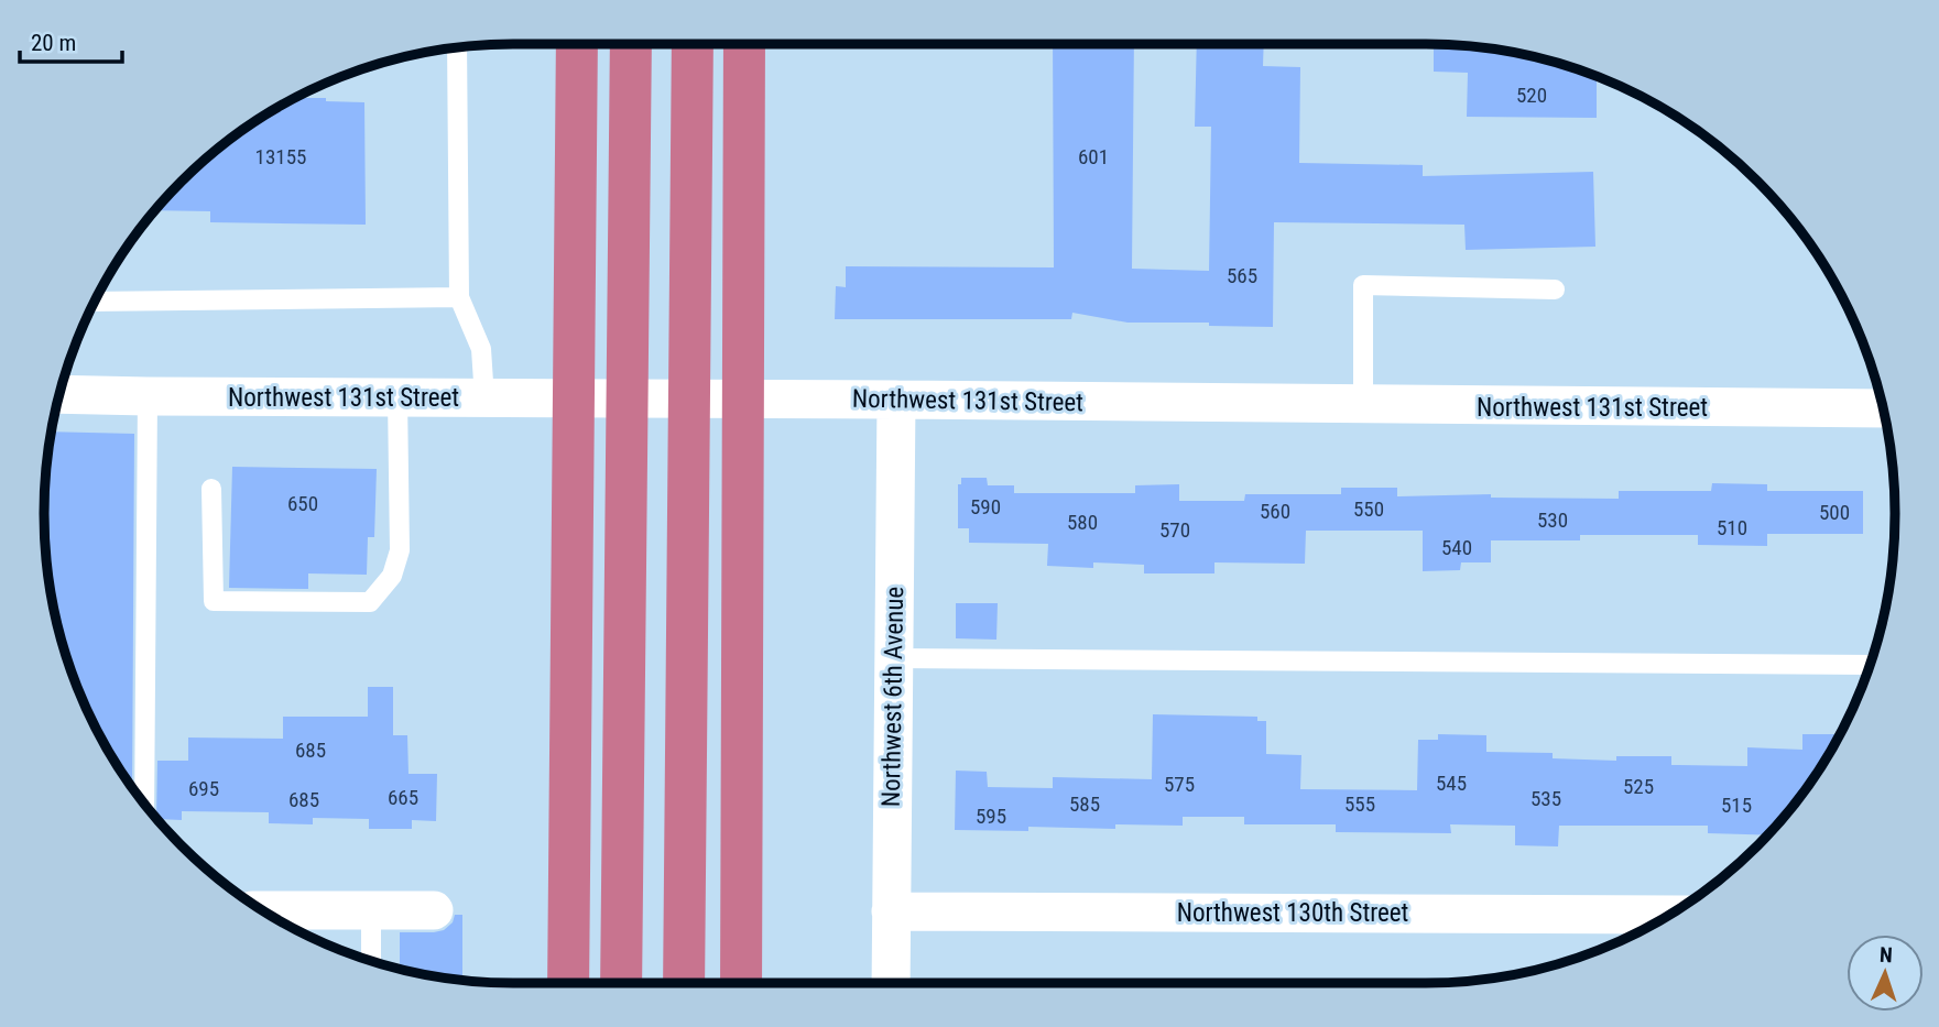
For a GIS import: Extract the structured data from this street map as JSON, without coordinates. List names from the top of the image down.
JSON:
{
  "streets": {
    "street": ["Northwest 131st Street", "Northwest 6th Avenue", "Northwest 130th Street"]
  },
  "crossings": [
    ["Northwest 131st Street", "Northwest 6th Avenue"],
    ["Northwest 6th Avenue", "Northwest 130th Street"]
  ],
  "house_numbers": [
    "520",
    "13155",
    "601",
    "565",
    "650",
    "590",
    "550",
    "560",
    "500",
    "530",
    "580",
    "510",
    "570",
    "540",
    "685",
    "545",
    "575",
    "525",
    "695",
    "665",
    "535",
    "685",
    "585",
    "555",
    "515",
    "595"
  ],
  "scale_bar": "20 m",
  "north": "top"
}
